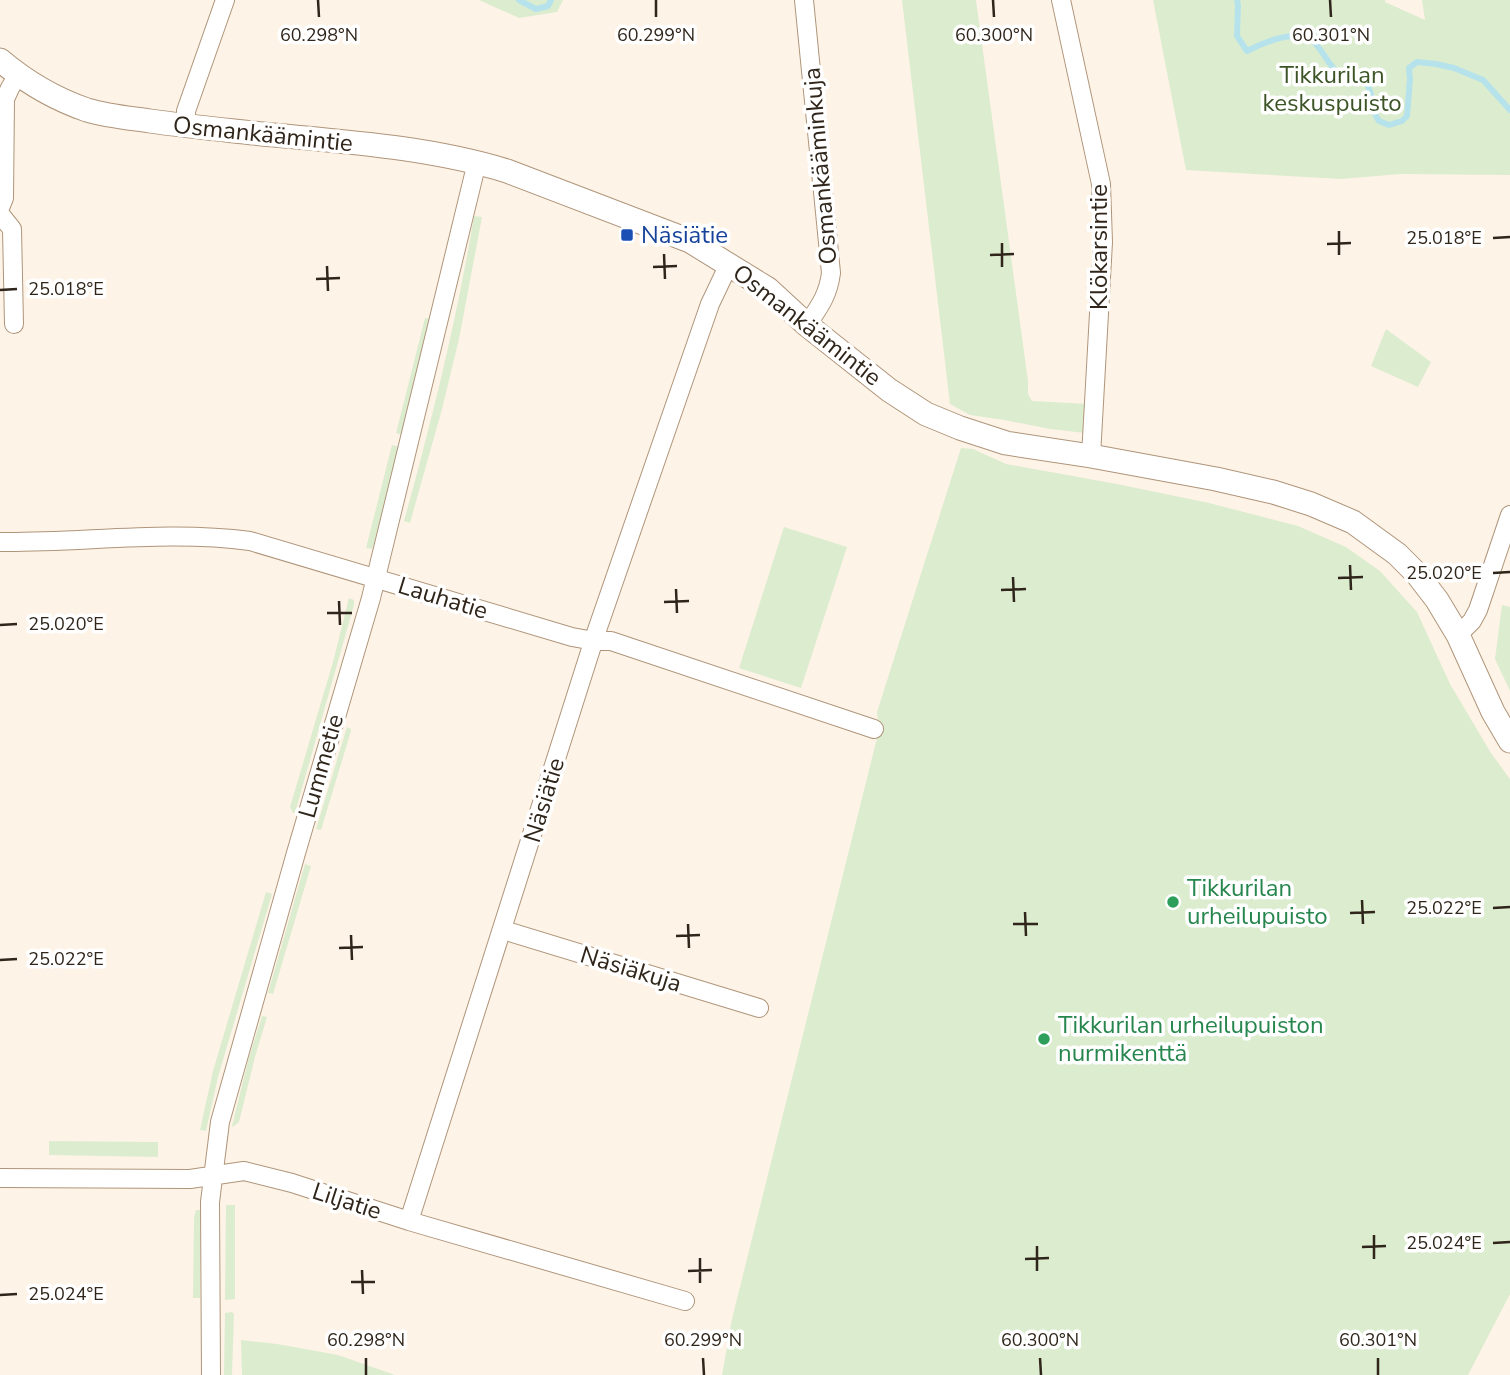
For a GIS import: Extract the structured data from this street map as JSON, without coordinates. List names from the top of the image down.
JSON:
{
  "streets": {
    "street": [
      "Osmankäämintie",
      "Osmankääminkuja",
      "Klökarsintie",
      "Lauhatie",
      "Lummetie",
      "Näsiätie",
      "Näsiäkuja",
      "Liljatie"
    ]
  },
  "crossings": [
    ["Osmankäämintie", "Osmankääminkuja"],
    ["Osmankäämintie", "Klökarsintie"],
    ["Osmankäämintie", "Lummetie"],
    ["Osmankäämintie", "Näsiätie"],
    ["Lauhatie", "Lummetie"],
    ["Lauhatie", "Näsiätie"],
    ["Lummetie", "Liljatie"],
    ["Näsiätie", "Näsiäkuja"],
    ["Näsiätie", "Liljatie"]
  ],
  "parks": ["Tikkurilan keskuspuisto"],
  "places": {
    "transit": ["Näsiätie"],
    "other": ["Tikkurilan urheilupuisto", "Tikkurilan urheilupuiston nurmikenttä"]
  },
  "coordinates": [
    "60.298°N",
    "60.299°N",
    "60.300°N",
    "60.301°N",
    "25.018°E",
    "25.020°E",
    "25.022°E",
    "25.024°E"
  ]
}
